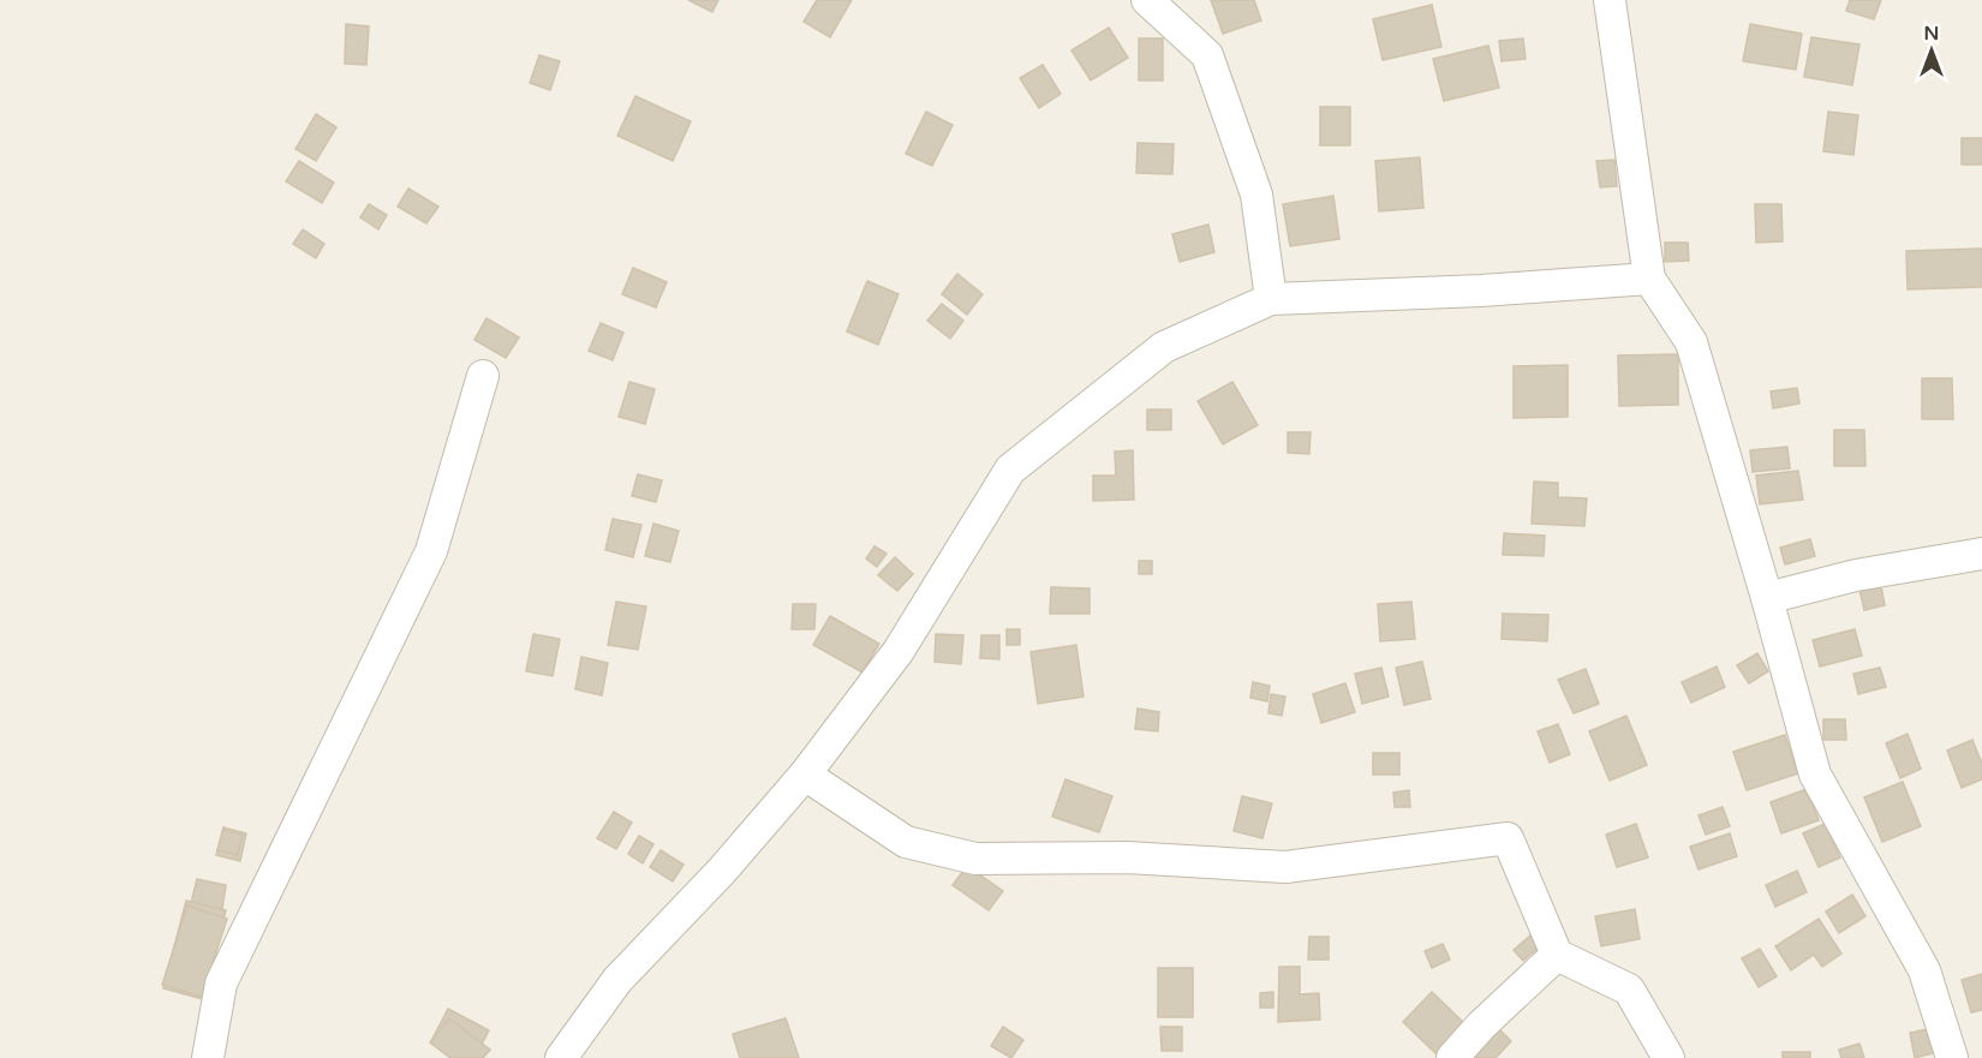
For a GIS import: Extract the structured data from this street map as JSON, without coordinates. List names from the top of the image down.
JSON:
{
  "north": "top"
}
